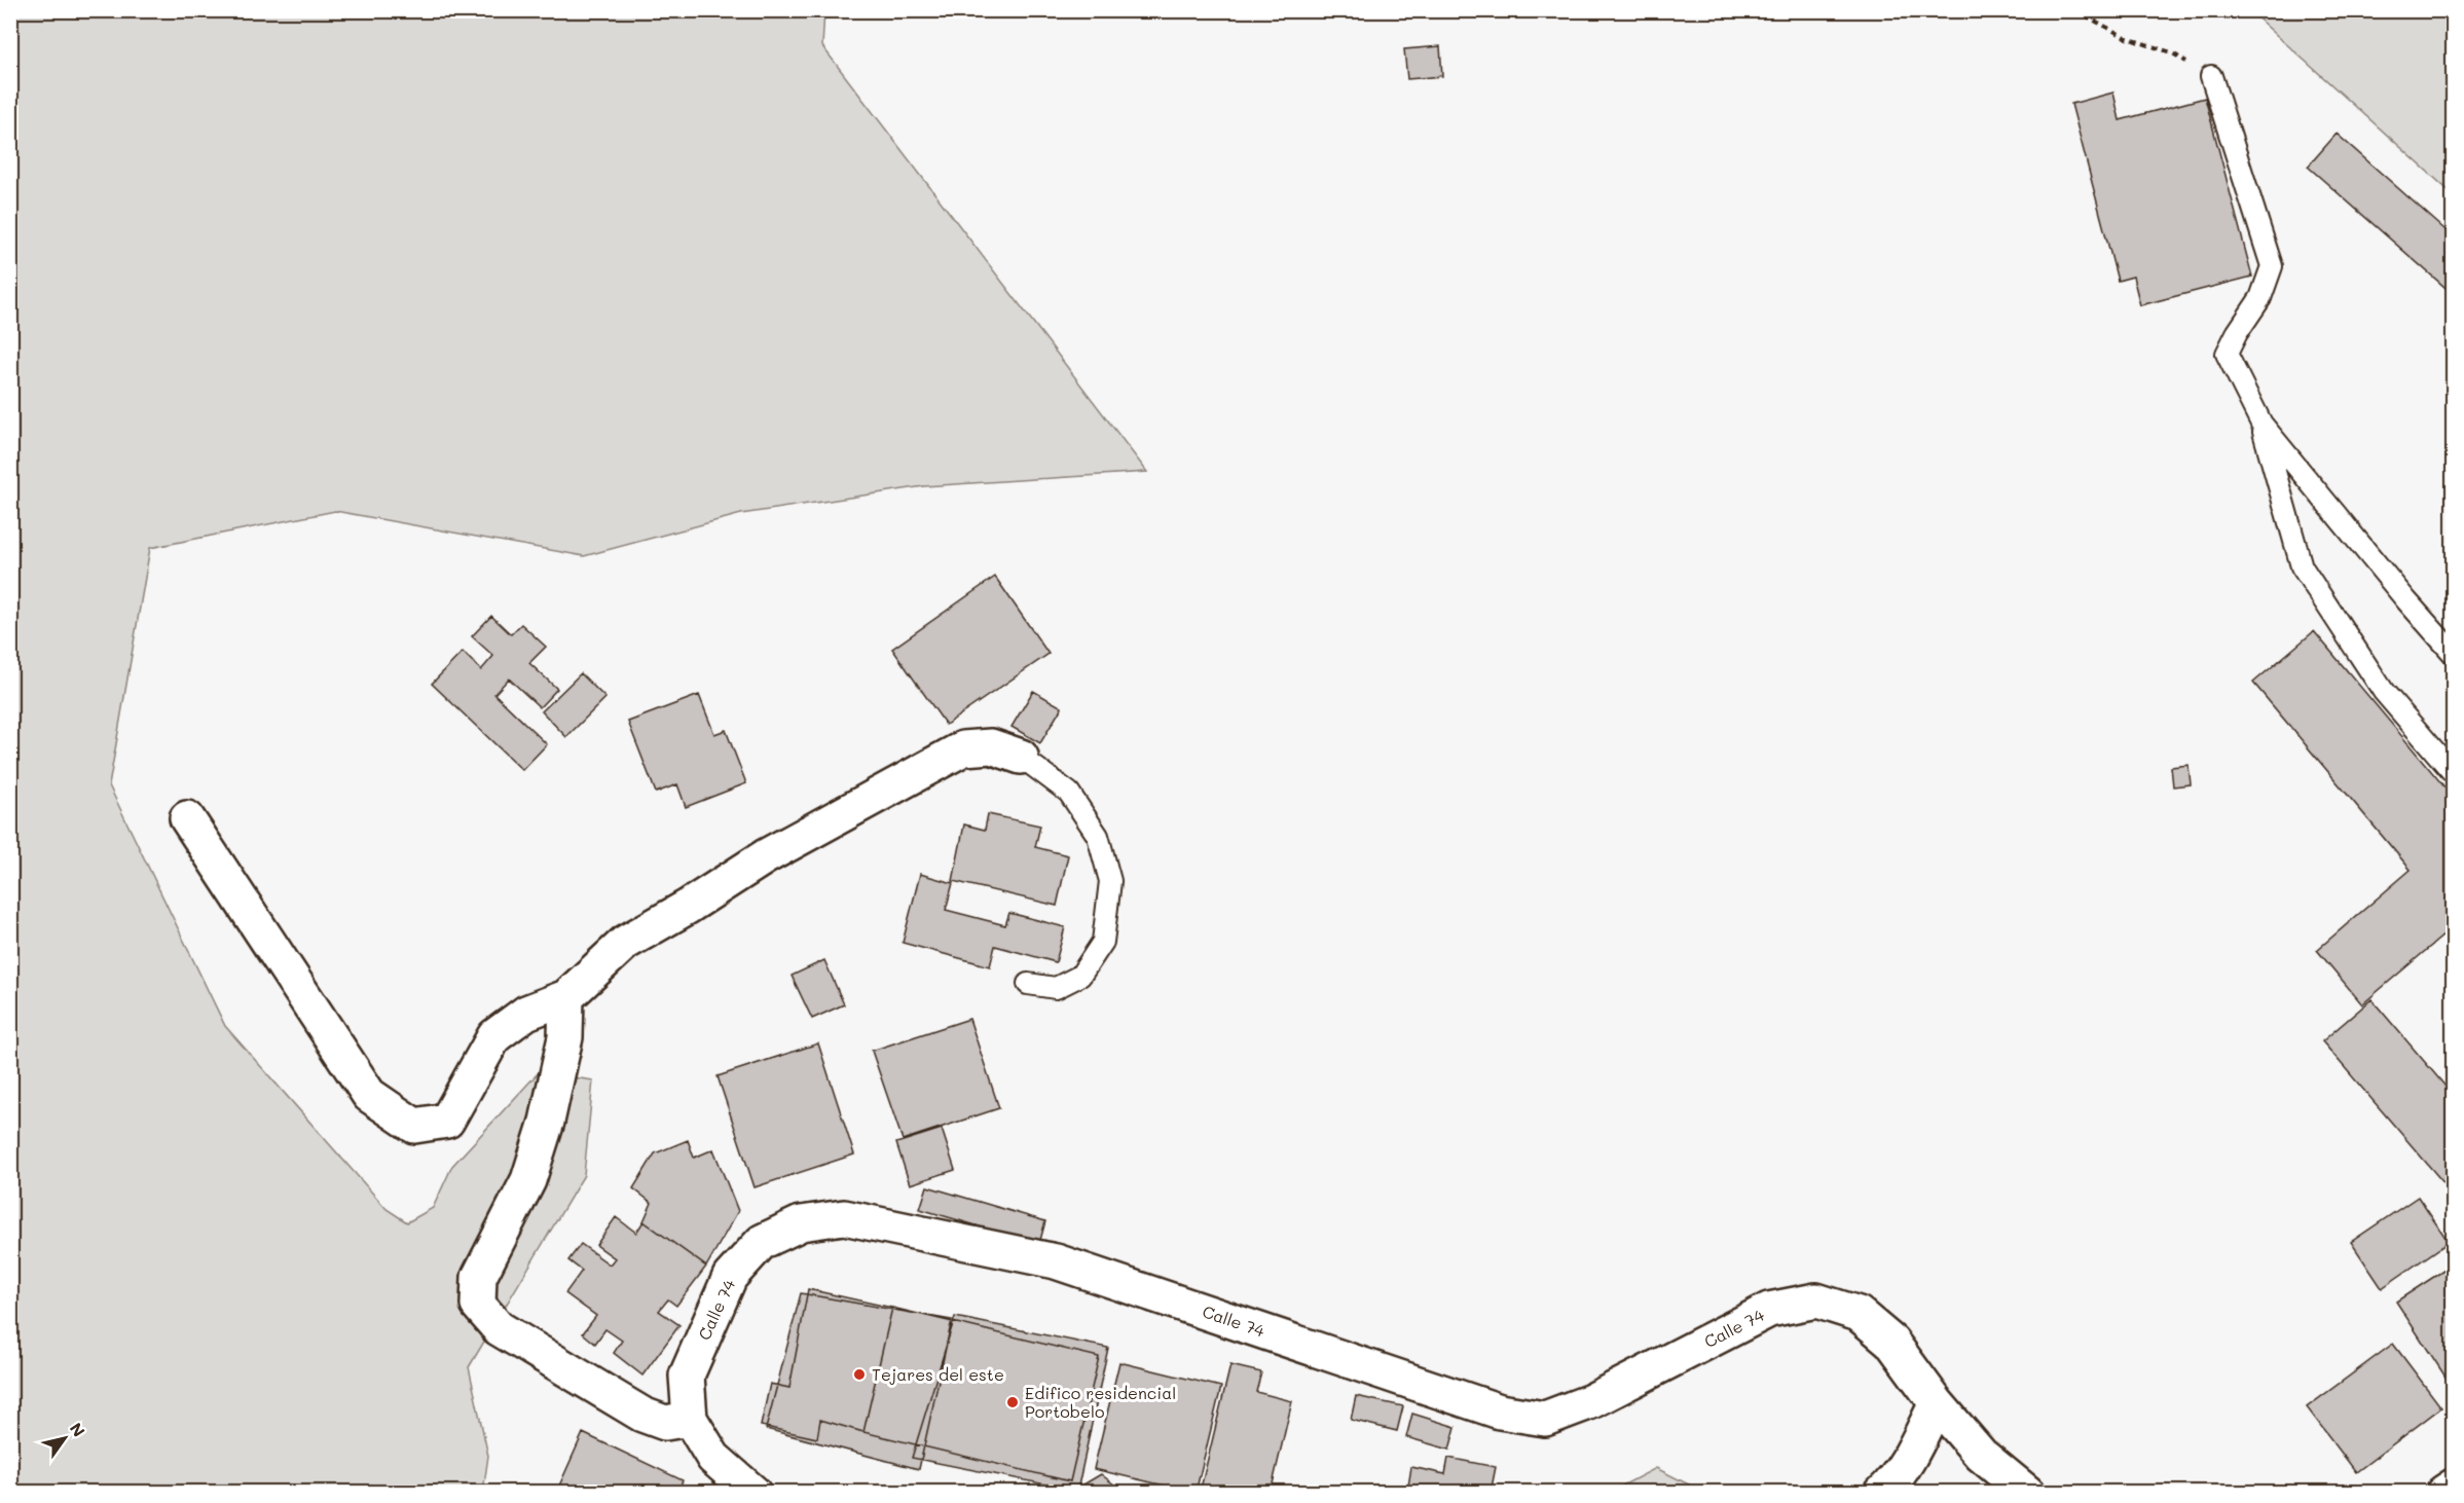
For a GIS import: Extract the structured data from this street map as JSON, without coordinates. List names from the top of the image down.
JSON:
{
  "streets": {
    "street": ["Calle 74"]
  },
  "places": ["Tejares del este", "Edifico residencial Portobelo"],
  "north": "top right"
}
